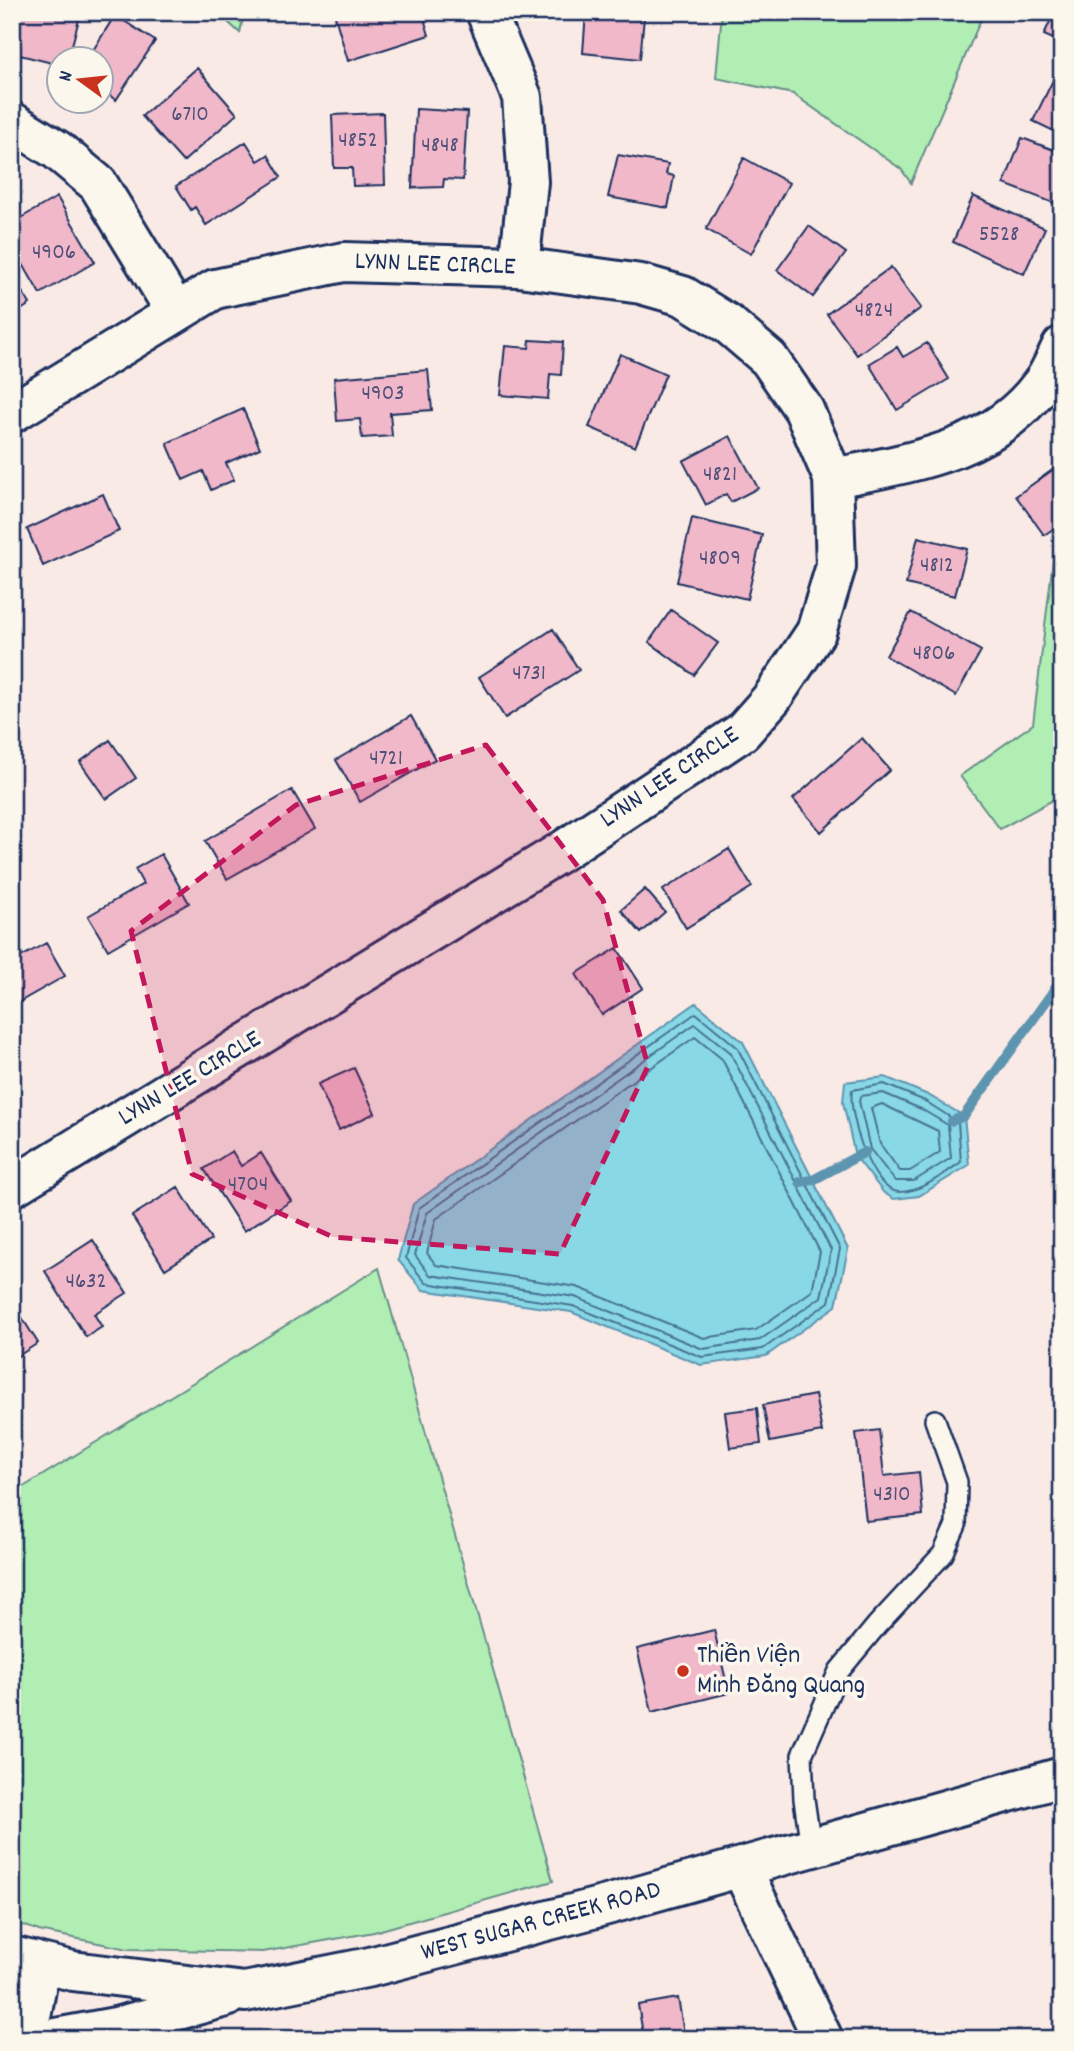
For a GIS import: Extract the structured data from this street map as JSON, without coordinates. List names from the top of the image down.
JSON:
{
  "streets": {
    "street": ["LYNN LEE CIRCLE", "WEST SUGAR CREEK ROAD"]
  },
  "places": ["Thiền Viện Minh Đăng Quang"],
  "house_numbers": [
    "6710",
    "4852",
    "4848",
    "5528",
    "4906",
    "4824",
    "4903",
    "4821",
    "4809",
    "4812",
    "4806",
    "4731",
    "4721",
    "4704",
    "4632",
    "4310"
  ],
  "north": "left"
}
